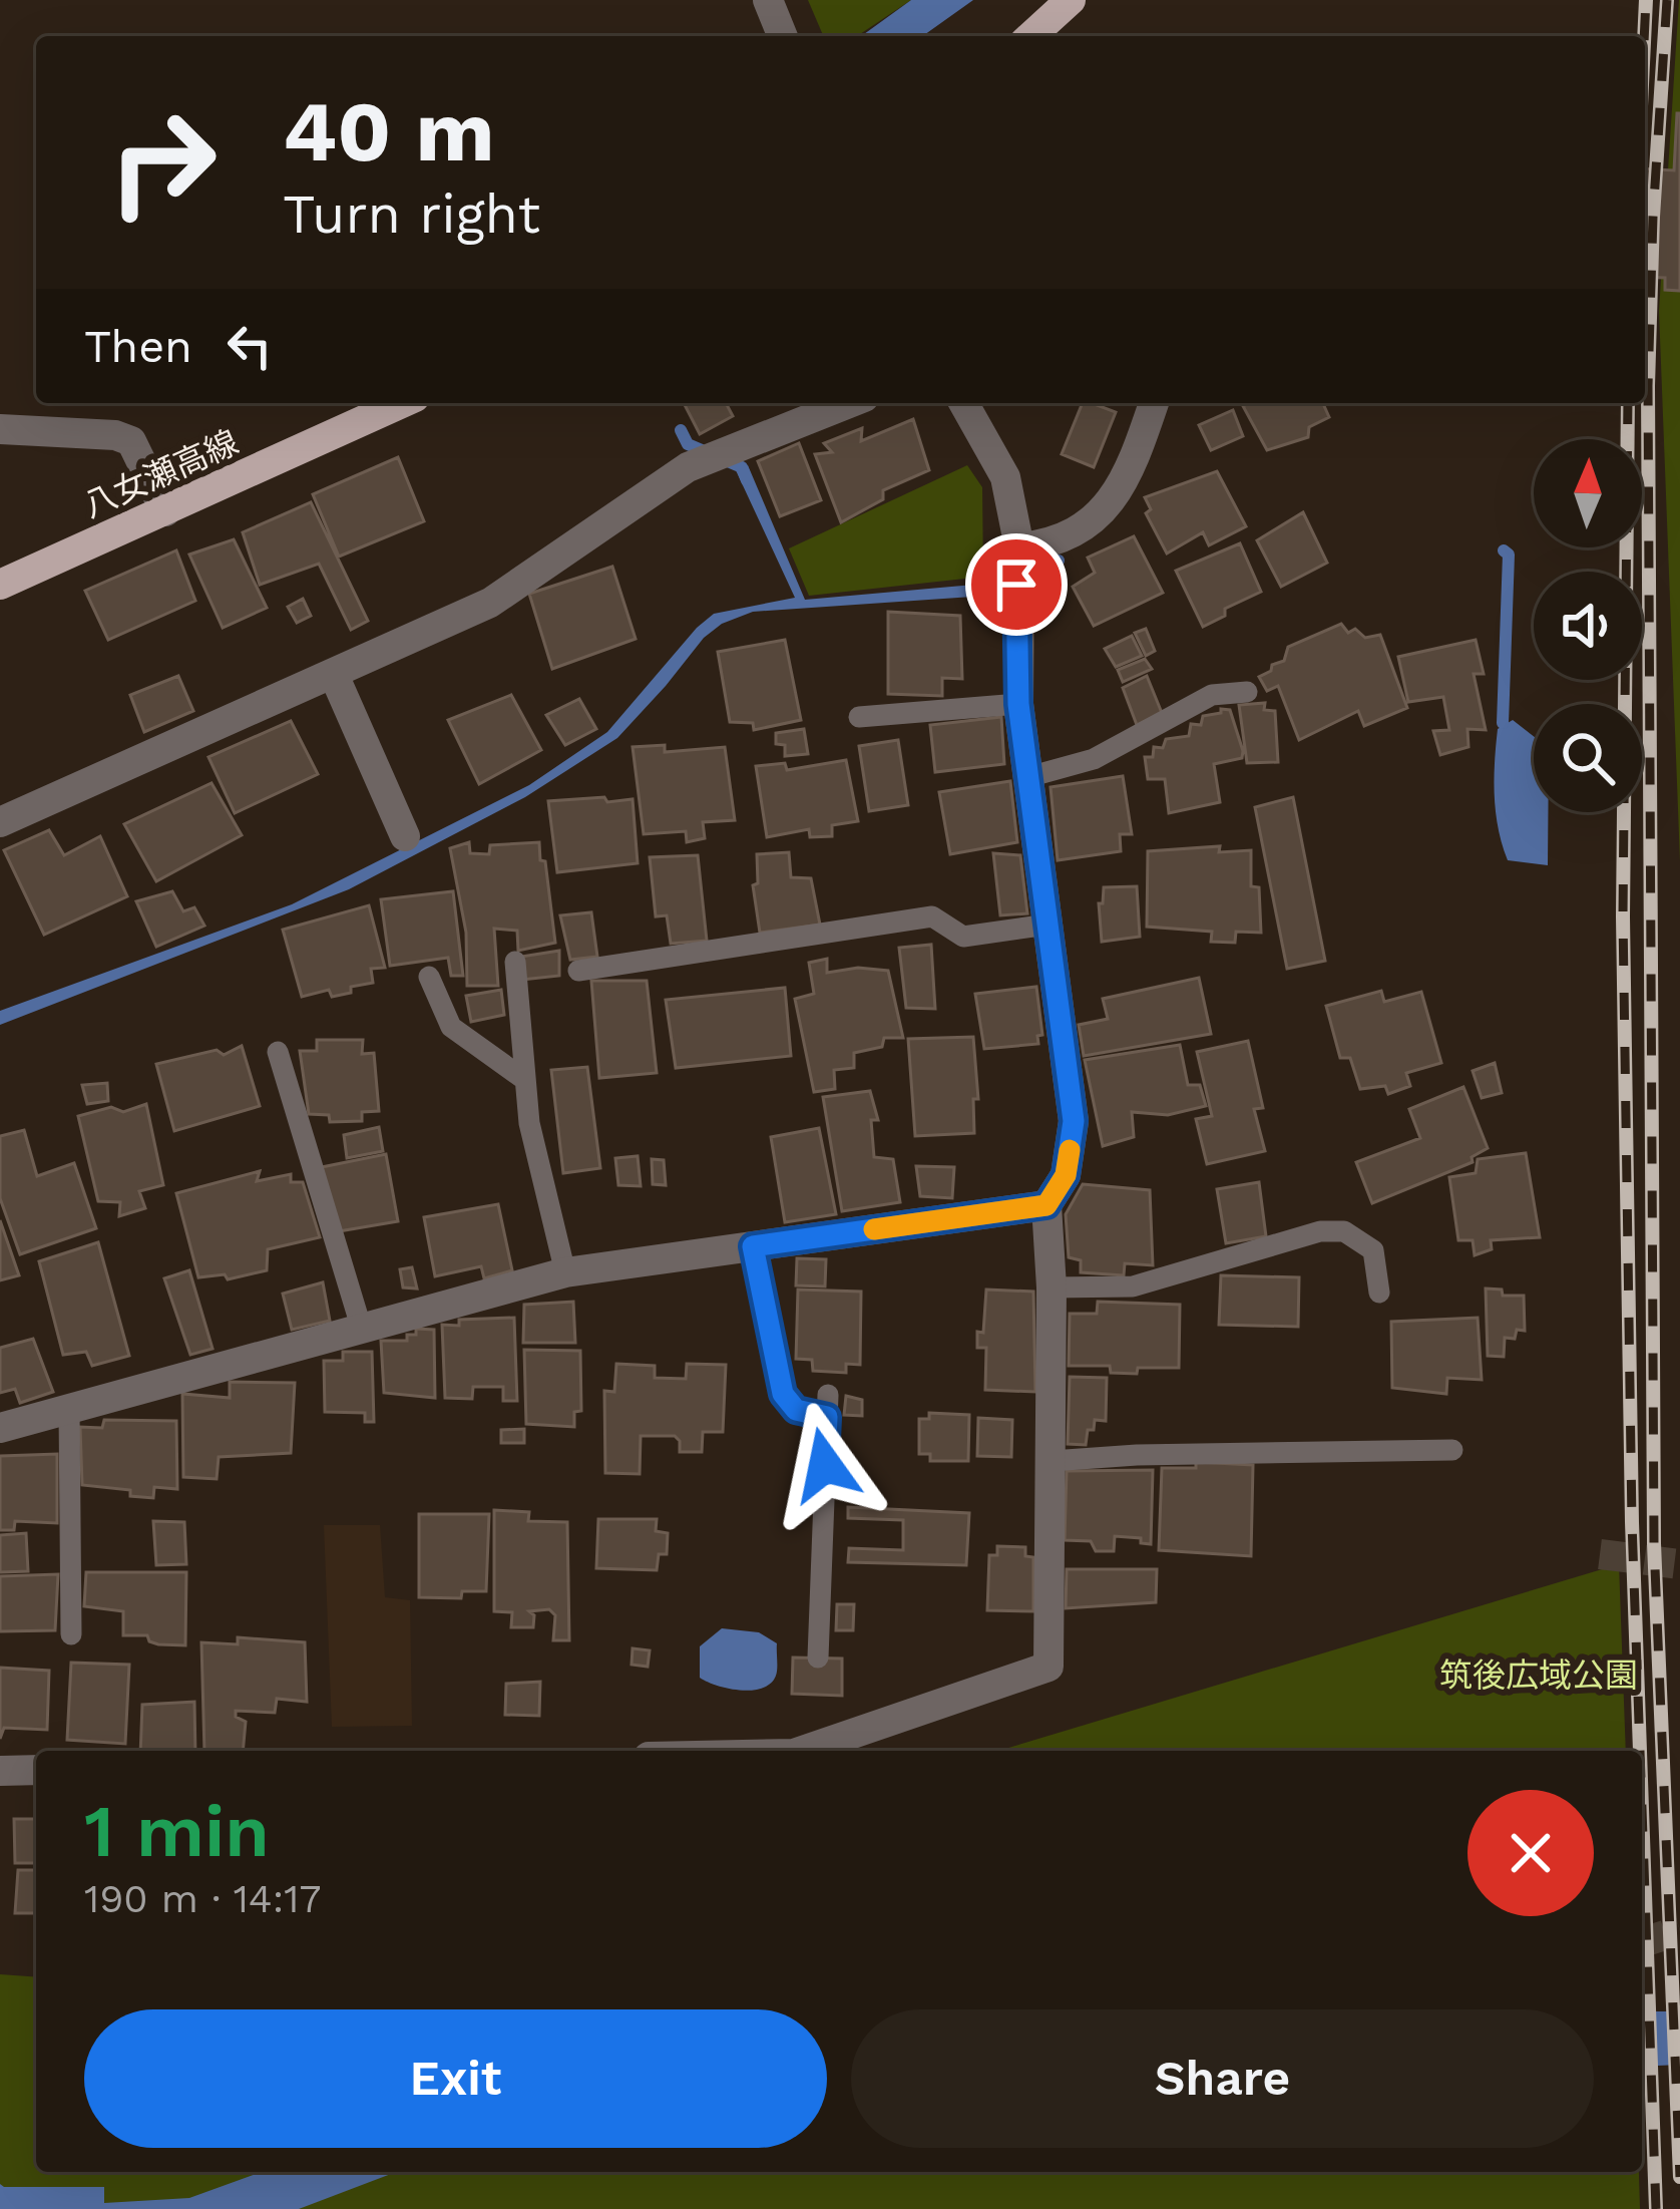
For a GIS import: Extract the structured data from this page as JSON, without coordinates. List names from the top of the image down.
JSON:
{
  "streets": {
    "main road": ["八女瀬高線"]
  },
  "parks": ["筑後広域公園"],
  "north": "top",
  "page": {
    "turn": ["40 m", "Turn right"],
    "then": "Then",
    "heading": ["1 min", "190 m · 14:17"],
    "buttons": ["Exit", "Share"]
  }
}
